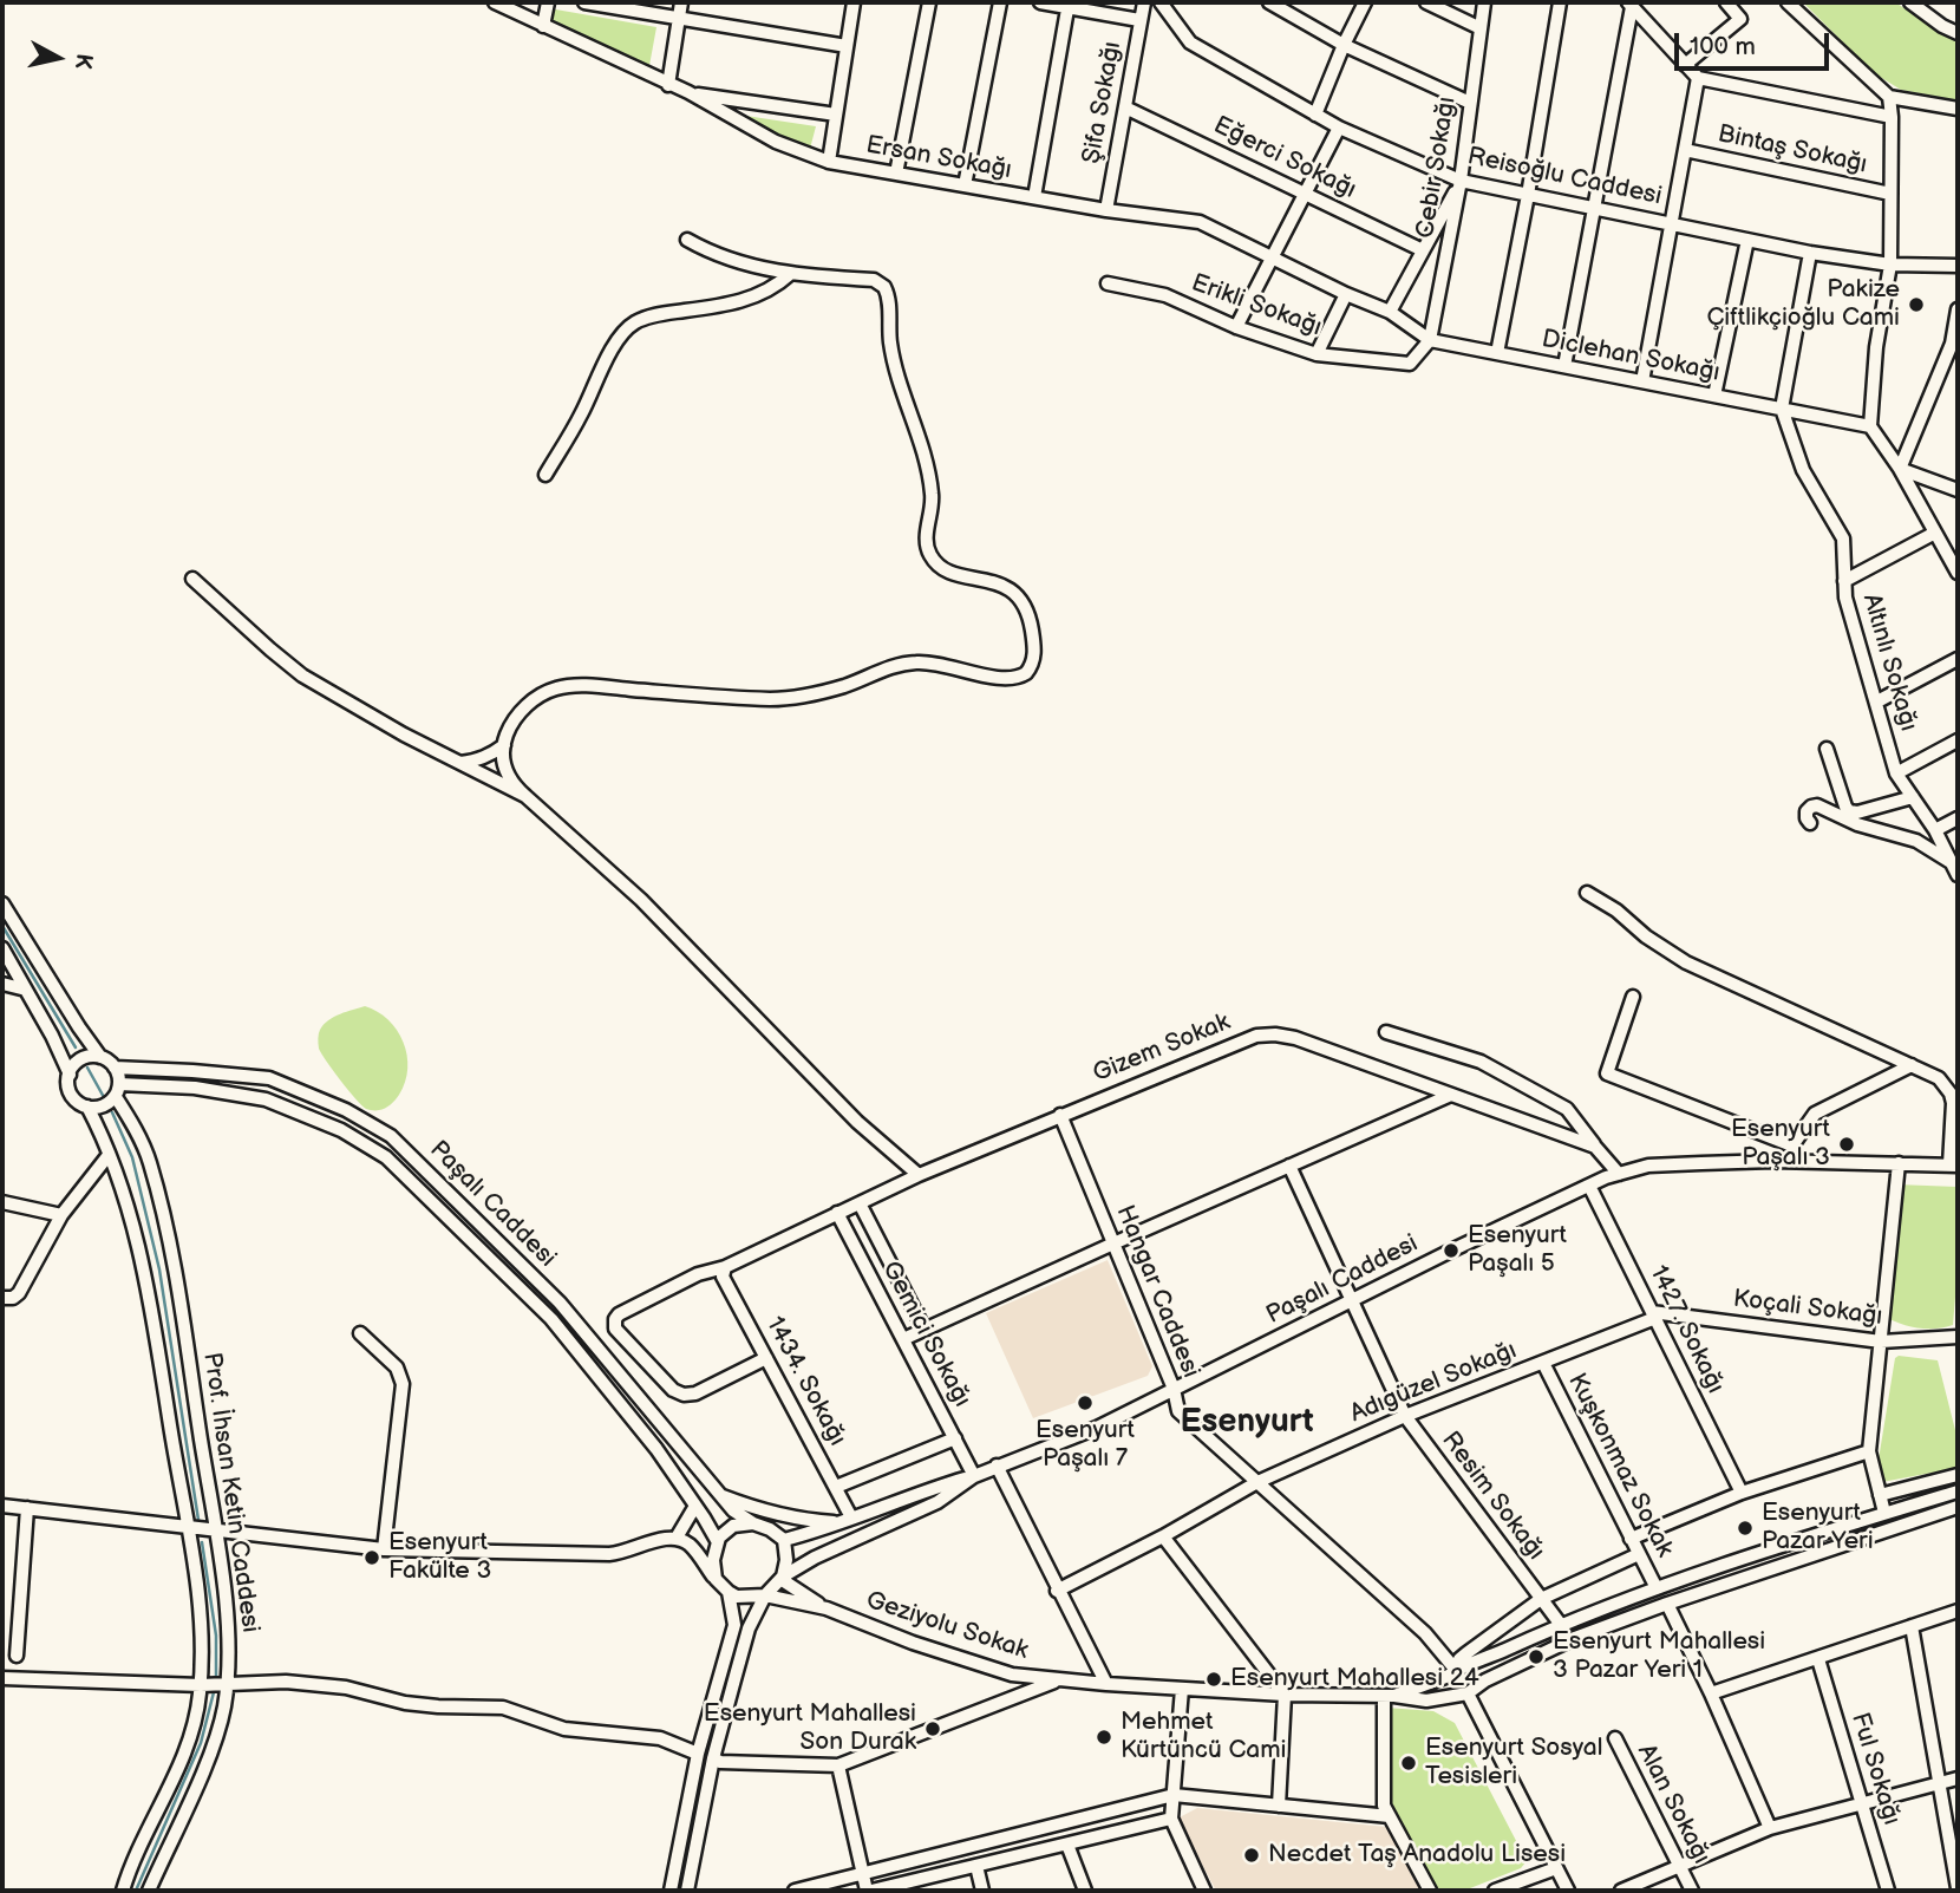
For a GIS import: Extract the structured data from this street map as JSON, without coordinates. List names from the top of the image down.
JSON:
{
  "streets": {
    "street": [
      "Şifa Sokağı",
      "Bintaş Sokağı",
      "Ersan Sokağı",
      "Eğerci Sokağı",
      "Cebir Sokağı",
      "Reisoğlu Caddesi",
      "Erikli Sokağı",
      "Diclehan Sokağı",
      "Altınlı Sokağı",
      "Gizem Sokak",
      "Paşalı Caddesi",
      "Hangar Caddesi",
      "Koçali Sokağı",
      "1427. Sokağı",
      "Gemici Sokağı",
      "1434. Sokağı",
      "Adıgüzel Sokağı",
      "Kuşkonmaz Sokak",
      "Prof. İhsan Ketin Caddesi",
      "Resim Sokağı",
      "Geziyolu Sokak",
      "Ful Sokağı",
      "Alan Sokağı"
    ]
  },
  "crossings": [
    ["Şifa Sokağı", "Ersan Sokağı"],
    ["Şifa Sokağı", "Eğerci Sokağı"],
    ["Ersan Sokağı", "Diclehan Sokağı"],
    ["Cebir Sokağı", "Reisoğlu Caddesi"],
    ["Cebir Sokağı", "Erikli Sokağı"],
    ["Cebir Sokağı", "Diclehan Sokağı"],
    ["Erikli Sokağı", "Diclehan Sokağı"],
    ["Diclehan Sokağı", "Altınlı Sokağı"],
    ["Gizem Sokak", "Paşalı Caddesi"],
    ["Gizem Sokak", "Hangar Caddesi"],
    ["Gizem Sokak", "Gemici Sokağı"],
    ["Gizem Sokak", "1434. Sokağı"],
    ["Paşalı Caddesi", "Hangar Caddesi"],
    ["Paşalı Caddesi", "1427. Sokağı"],
    ["Paşalı Caddesi", "Gemici Sokağı"],
    ["Paşalı Caddesi", "Prof. İhsan Ketin Caddesi"],
    ["Paşalı Caddesi", "Resim Sokağı"],
    ["Hangar Caddesi", "Adıgüzel Sokağı"],
    ["Koçali Sokağı", "1427. Sokağı"],
    ["Koçali Sokağı", "Adıgüzel Sokağı"],
    ["1427. Sokağı", "Adıgüzel Sokağı"],
    ["Adıgüzel Sokağı", "Kuşkonmaz Sokak"],
    ["Adıgüzel Sokağı", "Resim Sokağı"]
  ],
  "districts": ["Esenyurt"],
  "places": [
    "Pakize Çiftlikçioğlu Cami",
    "Esenyurt Paşalı 3",
    "Esenyurt Paşalı 5",
    "Esenyurt Paşalı 7",
    "Esenyurt Pazar Yeri",
    "Esenyurt Fakülte 3",
    "Esenyurt Mahallesi 3 Pazar Yeri 1",
    "Esenyurt Mahallesi 24",
    "Esenyurt Mahallesi Son Durak",
    "Mehmet Kürtüncü Cami",
    "Esenyurt Sosyal Tesisleri",
    "Necdet Taş Anadolu Lisesi"
  ],
  "scale_bar": "100 m",
  "north": "right"
}
